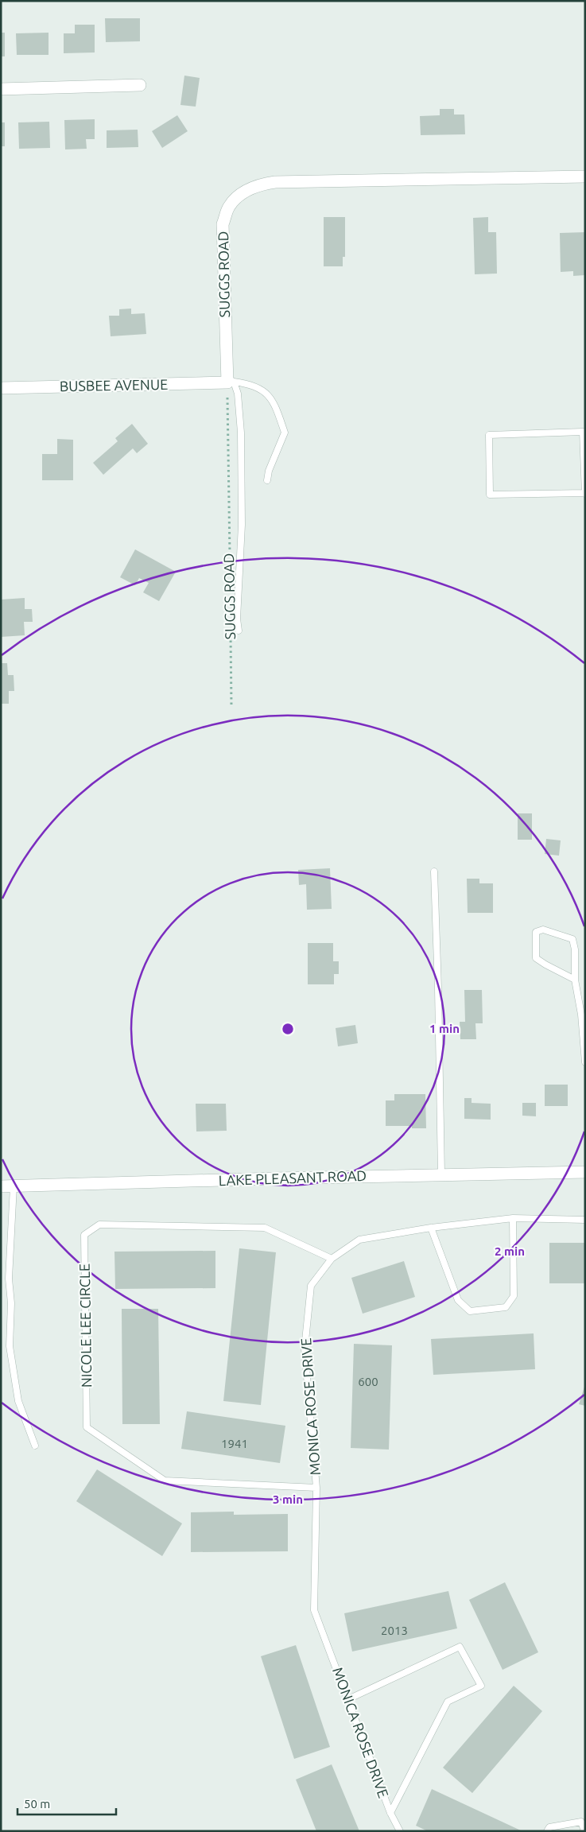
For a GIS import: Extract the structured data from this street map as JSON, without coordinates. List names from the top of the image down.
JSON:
{
  "streets": {
    "street": ["SUGGS ROAD", "BUSBEE AVENUE", "LAKE PLEASANT ROAD"],
    "lane": ["NICOLE LEE CIRCLE", "MONICA ROSE DRIVE"]
  },
  "crossings": [
    ["SUGGS ROAD", "BUSBEE AVENUE"],
    ["NICOLE LEE CIRCLE", "MONICA ROSE DRIVE"]
  ],
  "house_numbers": ["600", "1941", "2013"],
  "scale_bar": "50 m",
  "rings": ["1 min", "2 min", "3 min"]
}
